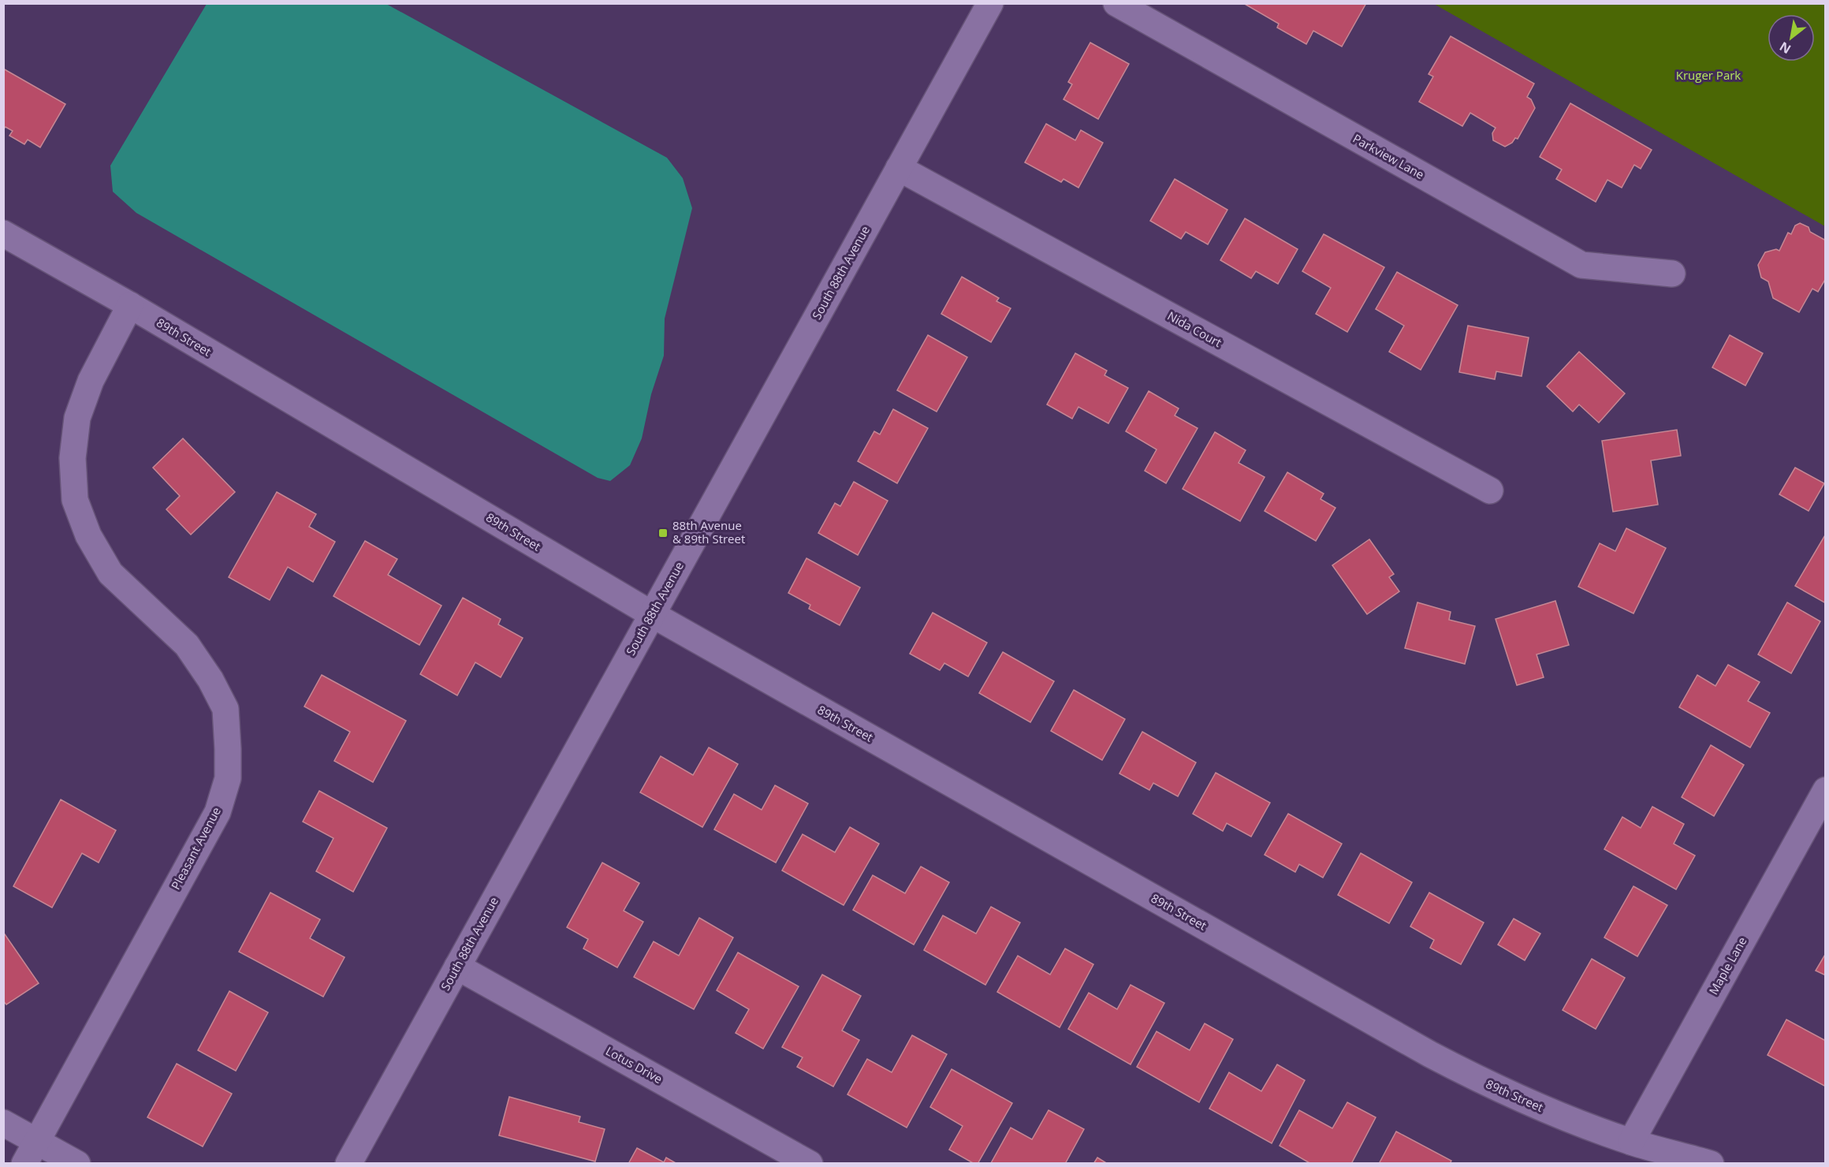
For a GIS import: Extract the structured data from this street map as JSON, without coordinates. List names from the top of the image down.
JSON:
{
  "streets": {
    "street": [
      "Parkview Lane",
      "South 88th Avenue",
      "Nida Court",
      "89th Street",
      "Pleasant Avenue",
      "Maple Lane",
      "Lotus Drive"
    ]
  },
  "crossings": [
    ["South 88th Avenue", "Nida Court"],
    ["South 88th Avenue", "89th Street"],
    ["South 88th Avenue", "Lotus Drive"],
    ["89th Street", "Pleasant Avenue"],
    ["89th Street", "Maple Lane"]
  ],
  "parks": ["Kruger Park"],
  "places": {
    "transit": ["88th Avenue & 89th Street"]
  },
  "north": "bottom left"
}
